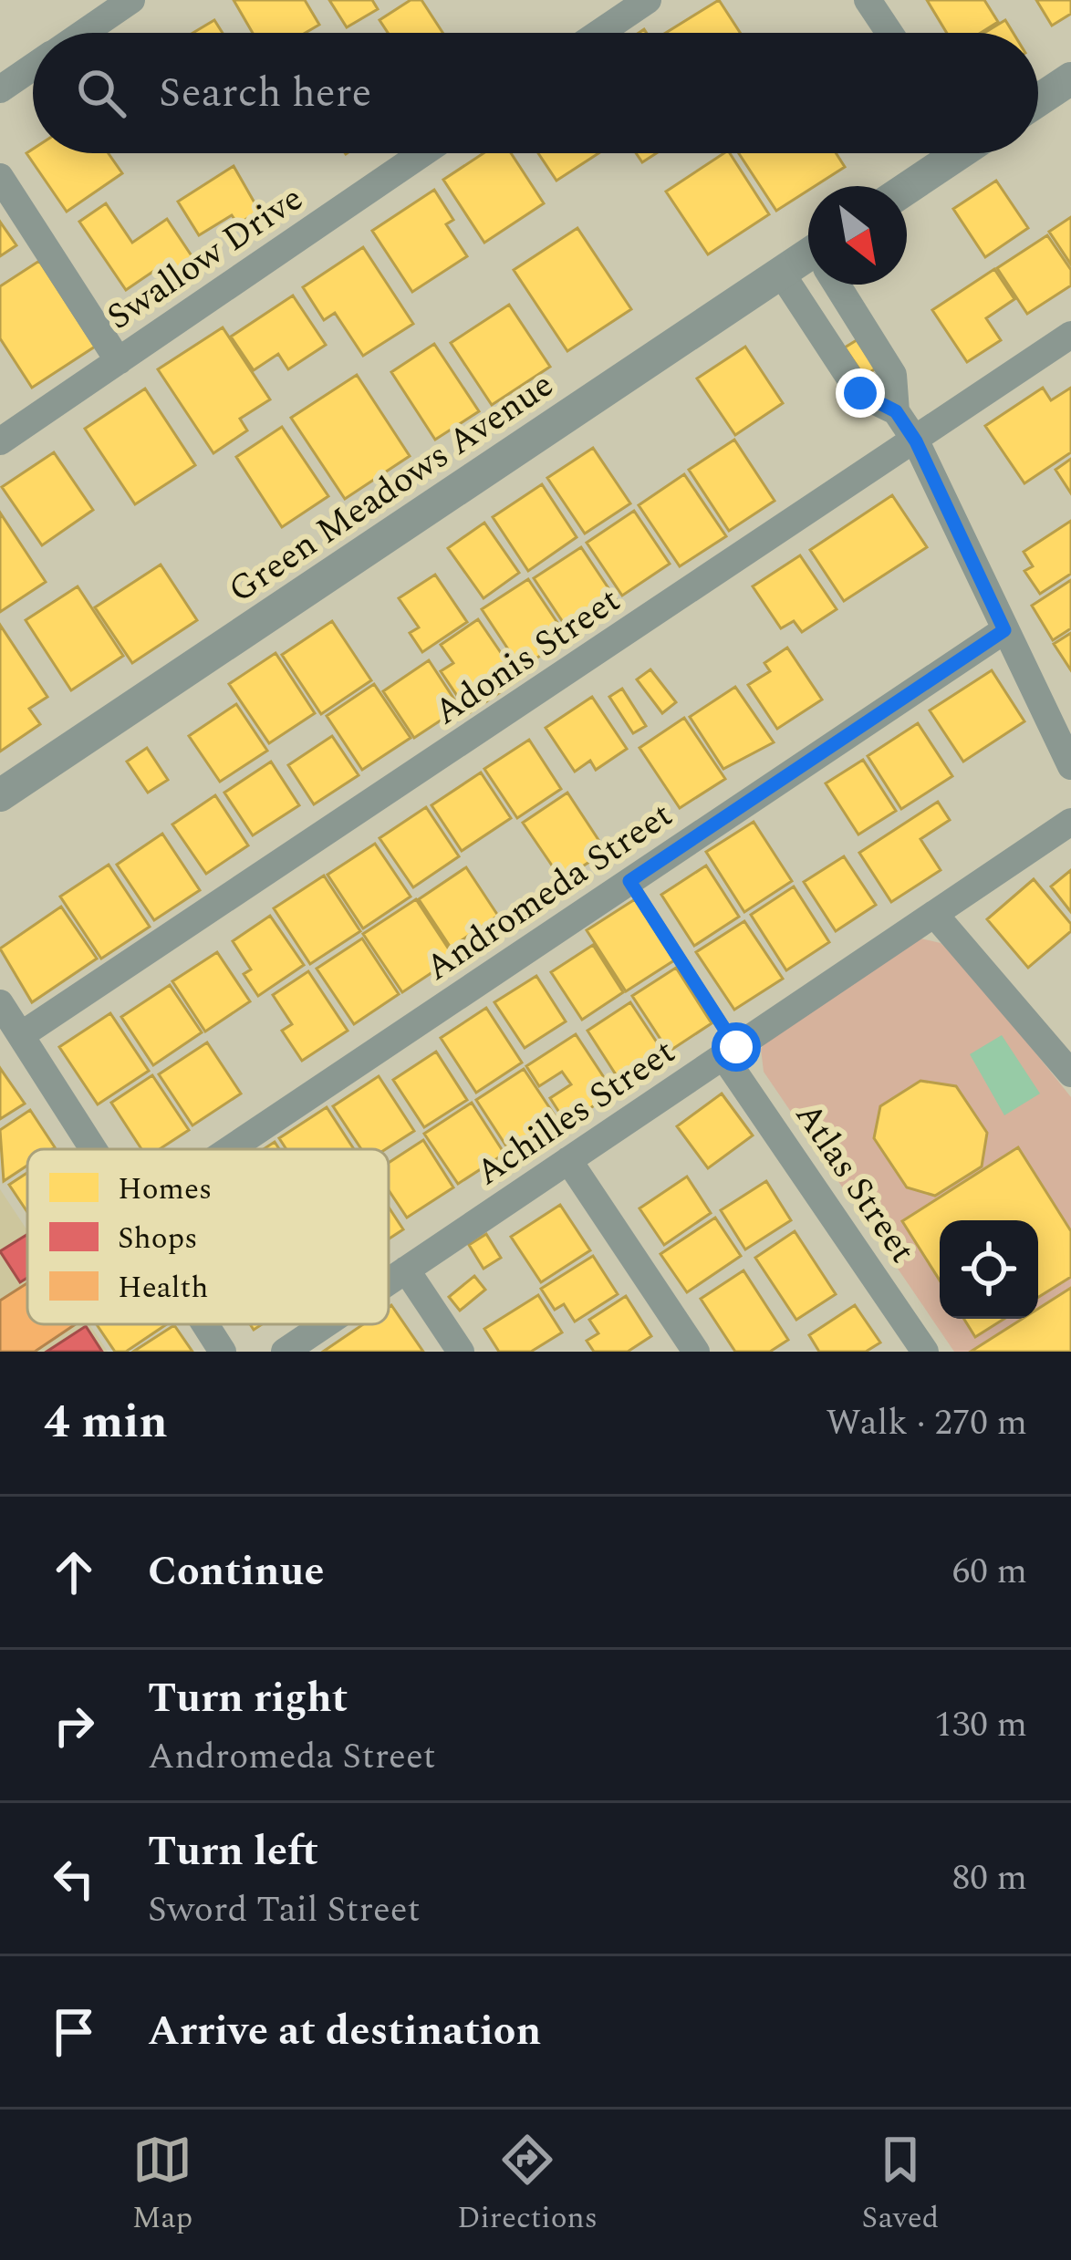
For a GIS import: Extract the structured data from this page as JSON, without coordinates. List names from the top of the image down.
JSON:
{
  "streets": {
    "street": [
      "Swallow Drive",
      "Green Meadows Avenue",
      "Adonis Street",
      "Andromeda Street",
      "Achilles Street",
      "Atlas Street"
    ]
  },
  "crossings": [
    ["Achilles Street", "Atlas Street"]
  ],
  "legend": ["Homes", "Shops", "Health"],
  "north": "bottom right",
  "page": {
    "search": "Search here",
    "heading": ["4 min", "Walk · 270 m"],
    "list": [
      ["Continue", "60 m"],
      ["Turn right", "Andromeda Street", "130 m"],
      ["Turn left", "Sword Tail Street", "80 m"],
      "Arrive at destination"
    ],
    "nav": ["Map", "Directions", "Saved"]
  }
}
